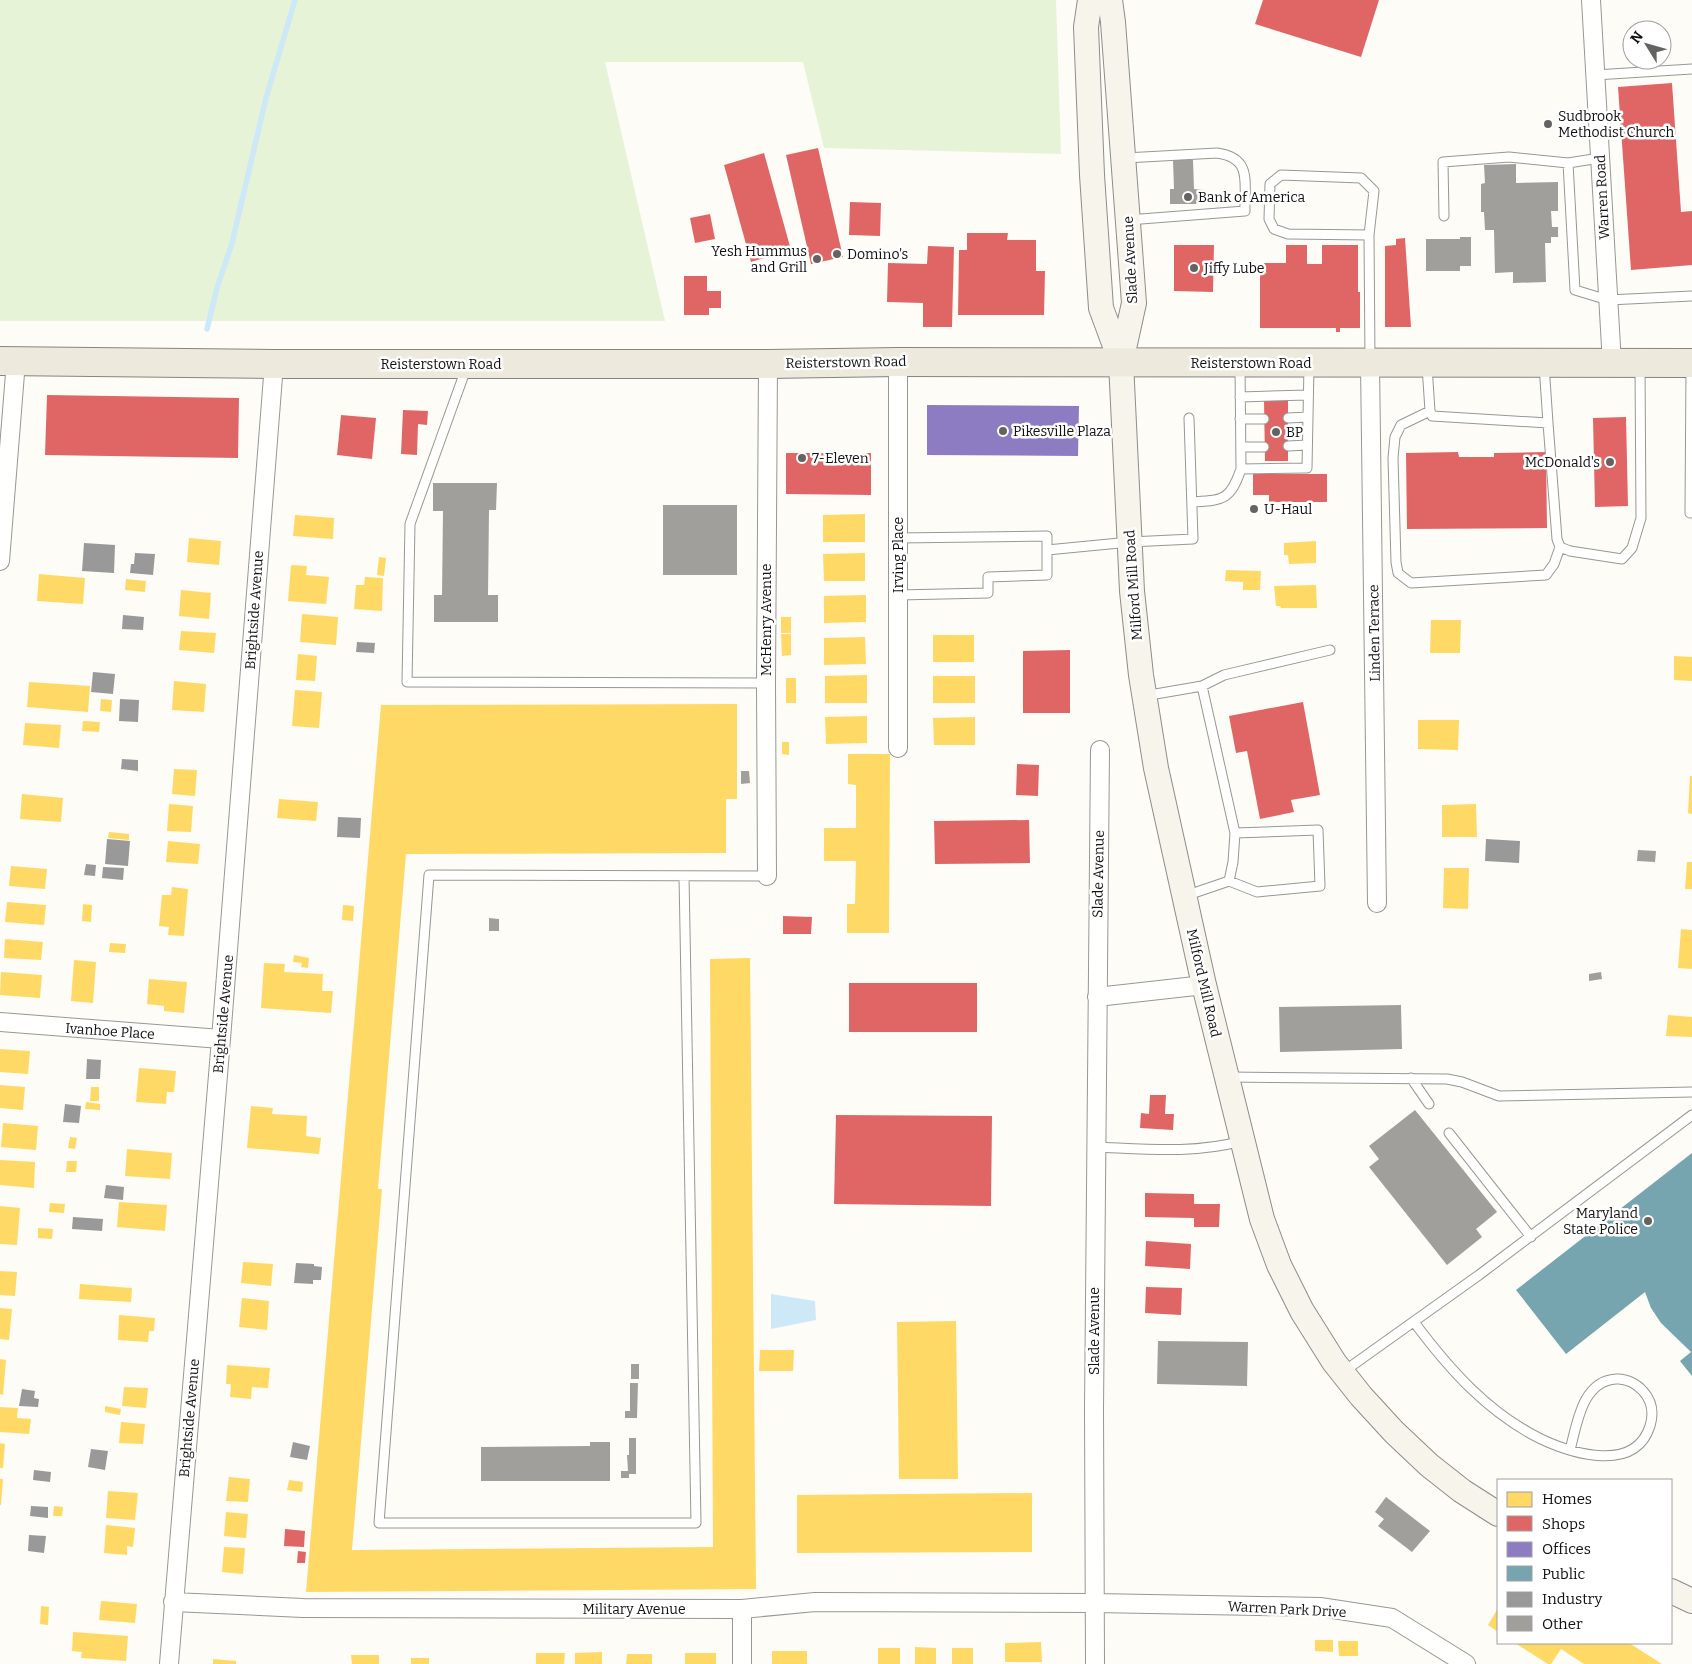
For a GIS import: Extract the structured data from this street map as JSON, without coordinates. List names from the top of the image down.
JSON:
{
  "streets": {
    "main road": ["Slade Avenue", "Reisterstown Road", "Milford Mill Road"],
    "street": [
      "Warren Road",
      "Irving Place",
      "Brightside Avenue",
      "McHenry Avenue",
      "Linden Terrace",
      "Ivanhoe Place",
      "Military Avenue",
      "Warren Park Drive"
    ]
  },
  "crossings": [
    ["Warren Road", "Reisterstown Road"],
    ["Slade Avenue", "Reisterstown Road"],
    ["Slade Avenue", "Milford Mill Road"],
    ["Slade Avenue", "Military Avenue"],
    ["Slade Avenue", "Warren Park Drive"],
    ["Reisterstown Road", "Irving Place"],
    ["Reisterstown Road", "Milford Mill Road"],
    ["Reisterstown Road", "Brightside Avenue"],
    ["Reisterstown Road", "McHenry Avenue"],
    ["Reisterstown Road", "Linden Terrace"],
    ["Brightside Avenue", "Ivanhoe Place"],
    ["Brightside Avenue", "Military Avenue"],
    ["Military Avenue", "Warren Park Drive"]
  ],
  "places": [
    "Sudbrook Methodist Church",
    "Bank of America",
    "Domino's",
    "Yesh Hummus and Grill",
    "Jiffy Lube",
    "Pikesville Plaza",
    "BP",
    "7-Eleven",
    "McDonald's",
    "U-Haul",
    "Maryland State Police"
  ],
  "legend": [
    "Homes",
    "Shops",
    "Offices",
    "Public",
    "Industry",
    "Other"
  ],
  "north": "top left"
}
